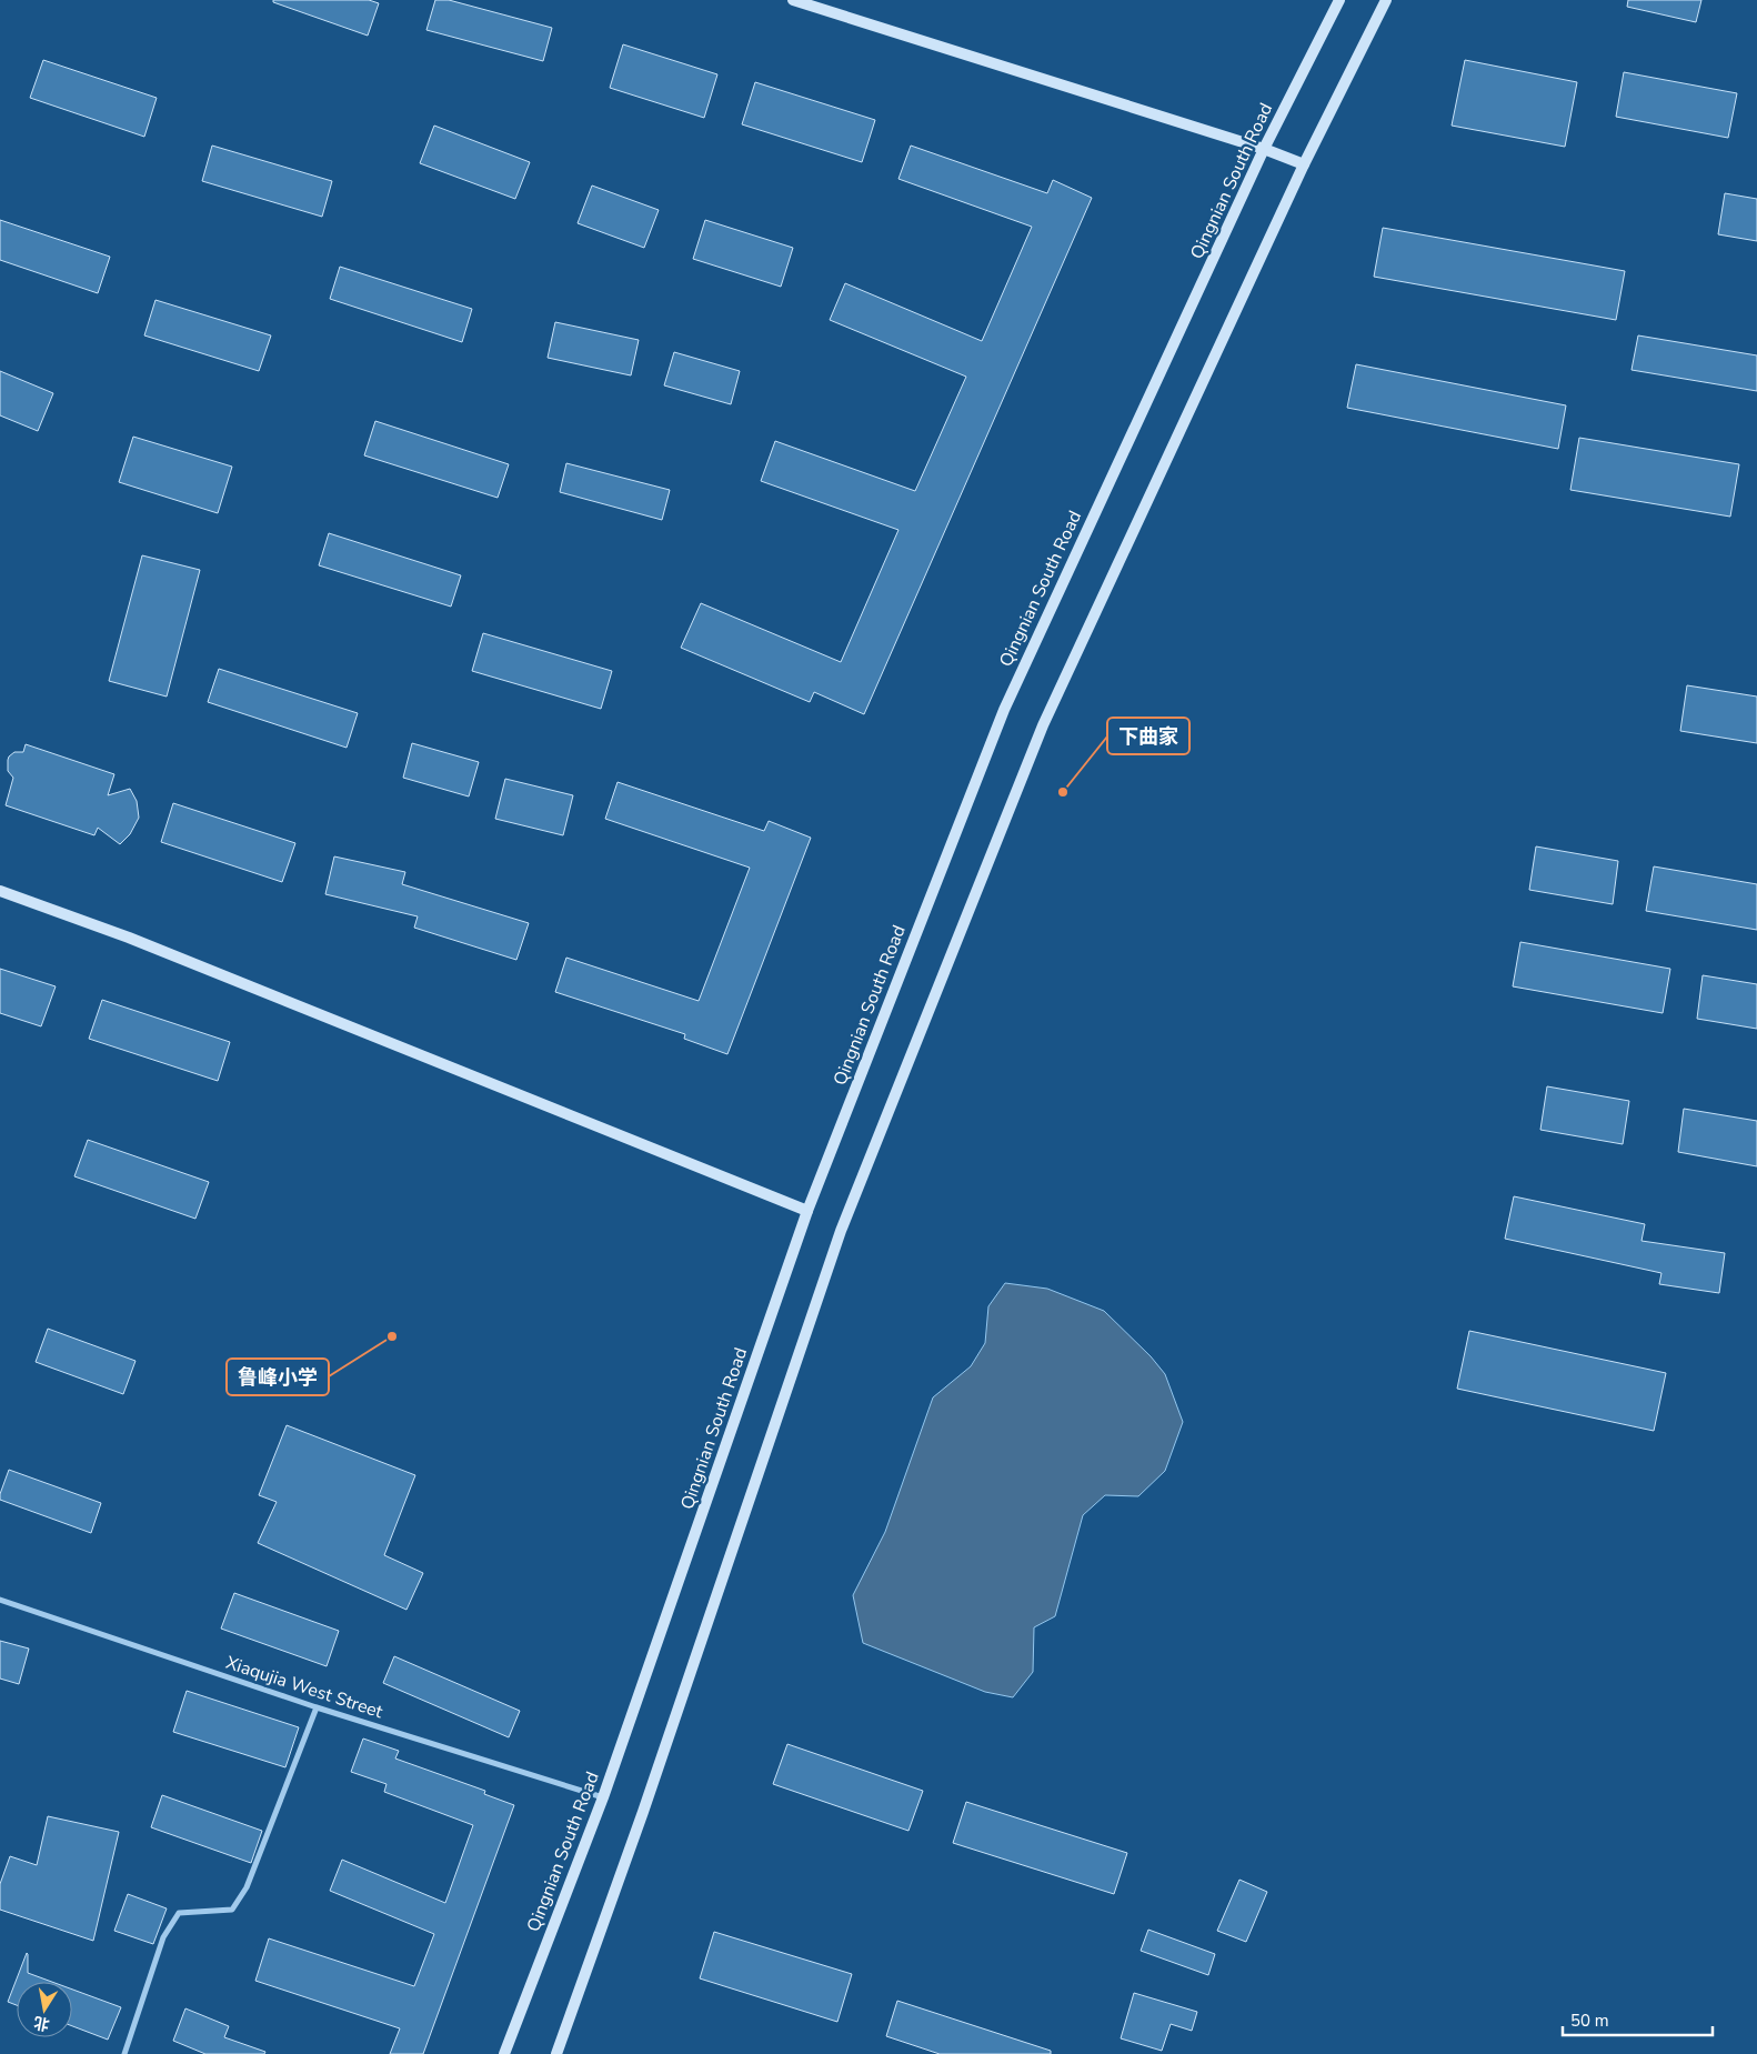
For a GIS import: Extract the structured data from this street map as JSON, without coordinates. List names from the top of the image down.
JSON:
{
  "streets": {
    "main road": ["Qingnian South Road"],
    "street": ["Xiaqujia West Street"]
  },
  "crossings": [
    ["Qingnian South Road", "Xiaqujia West Street"]
  ],
  "places": ["下曲家", "鲁峰小学"],
  "scale_bar": "50 m",
  "north": "bottom"
}
